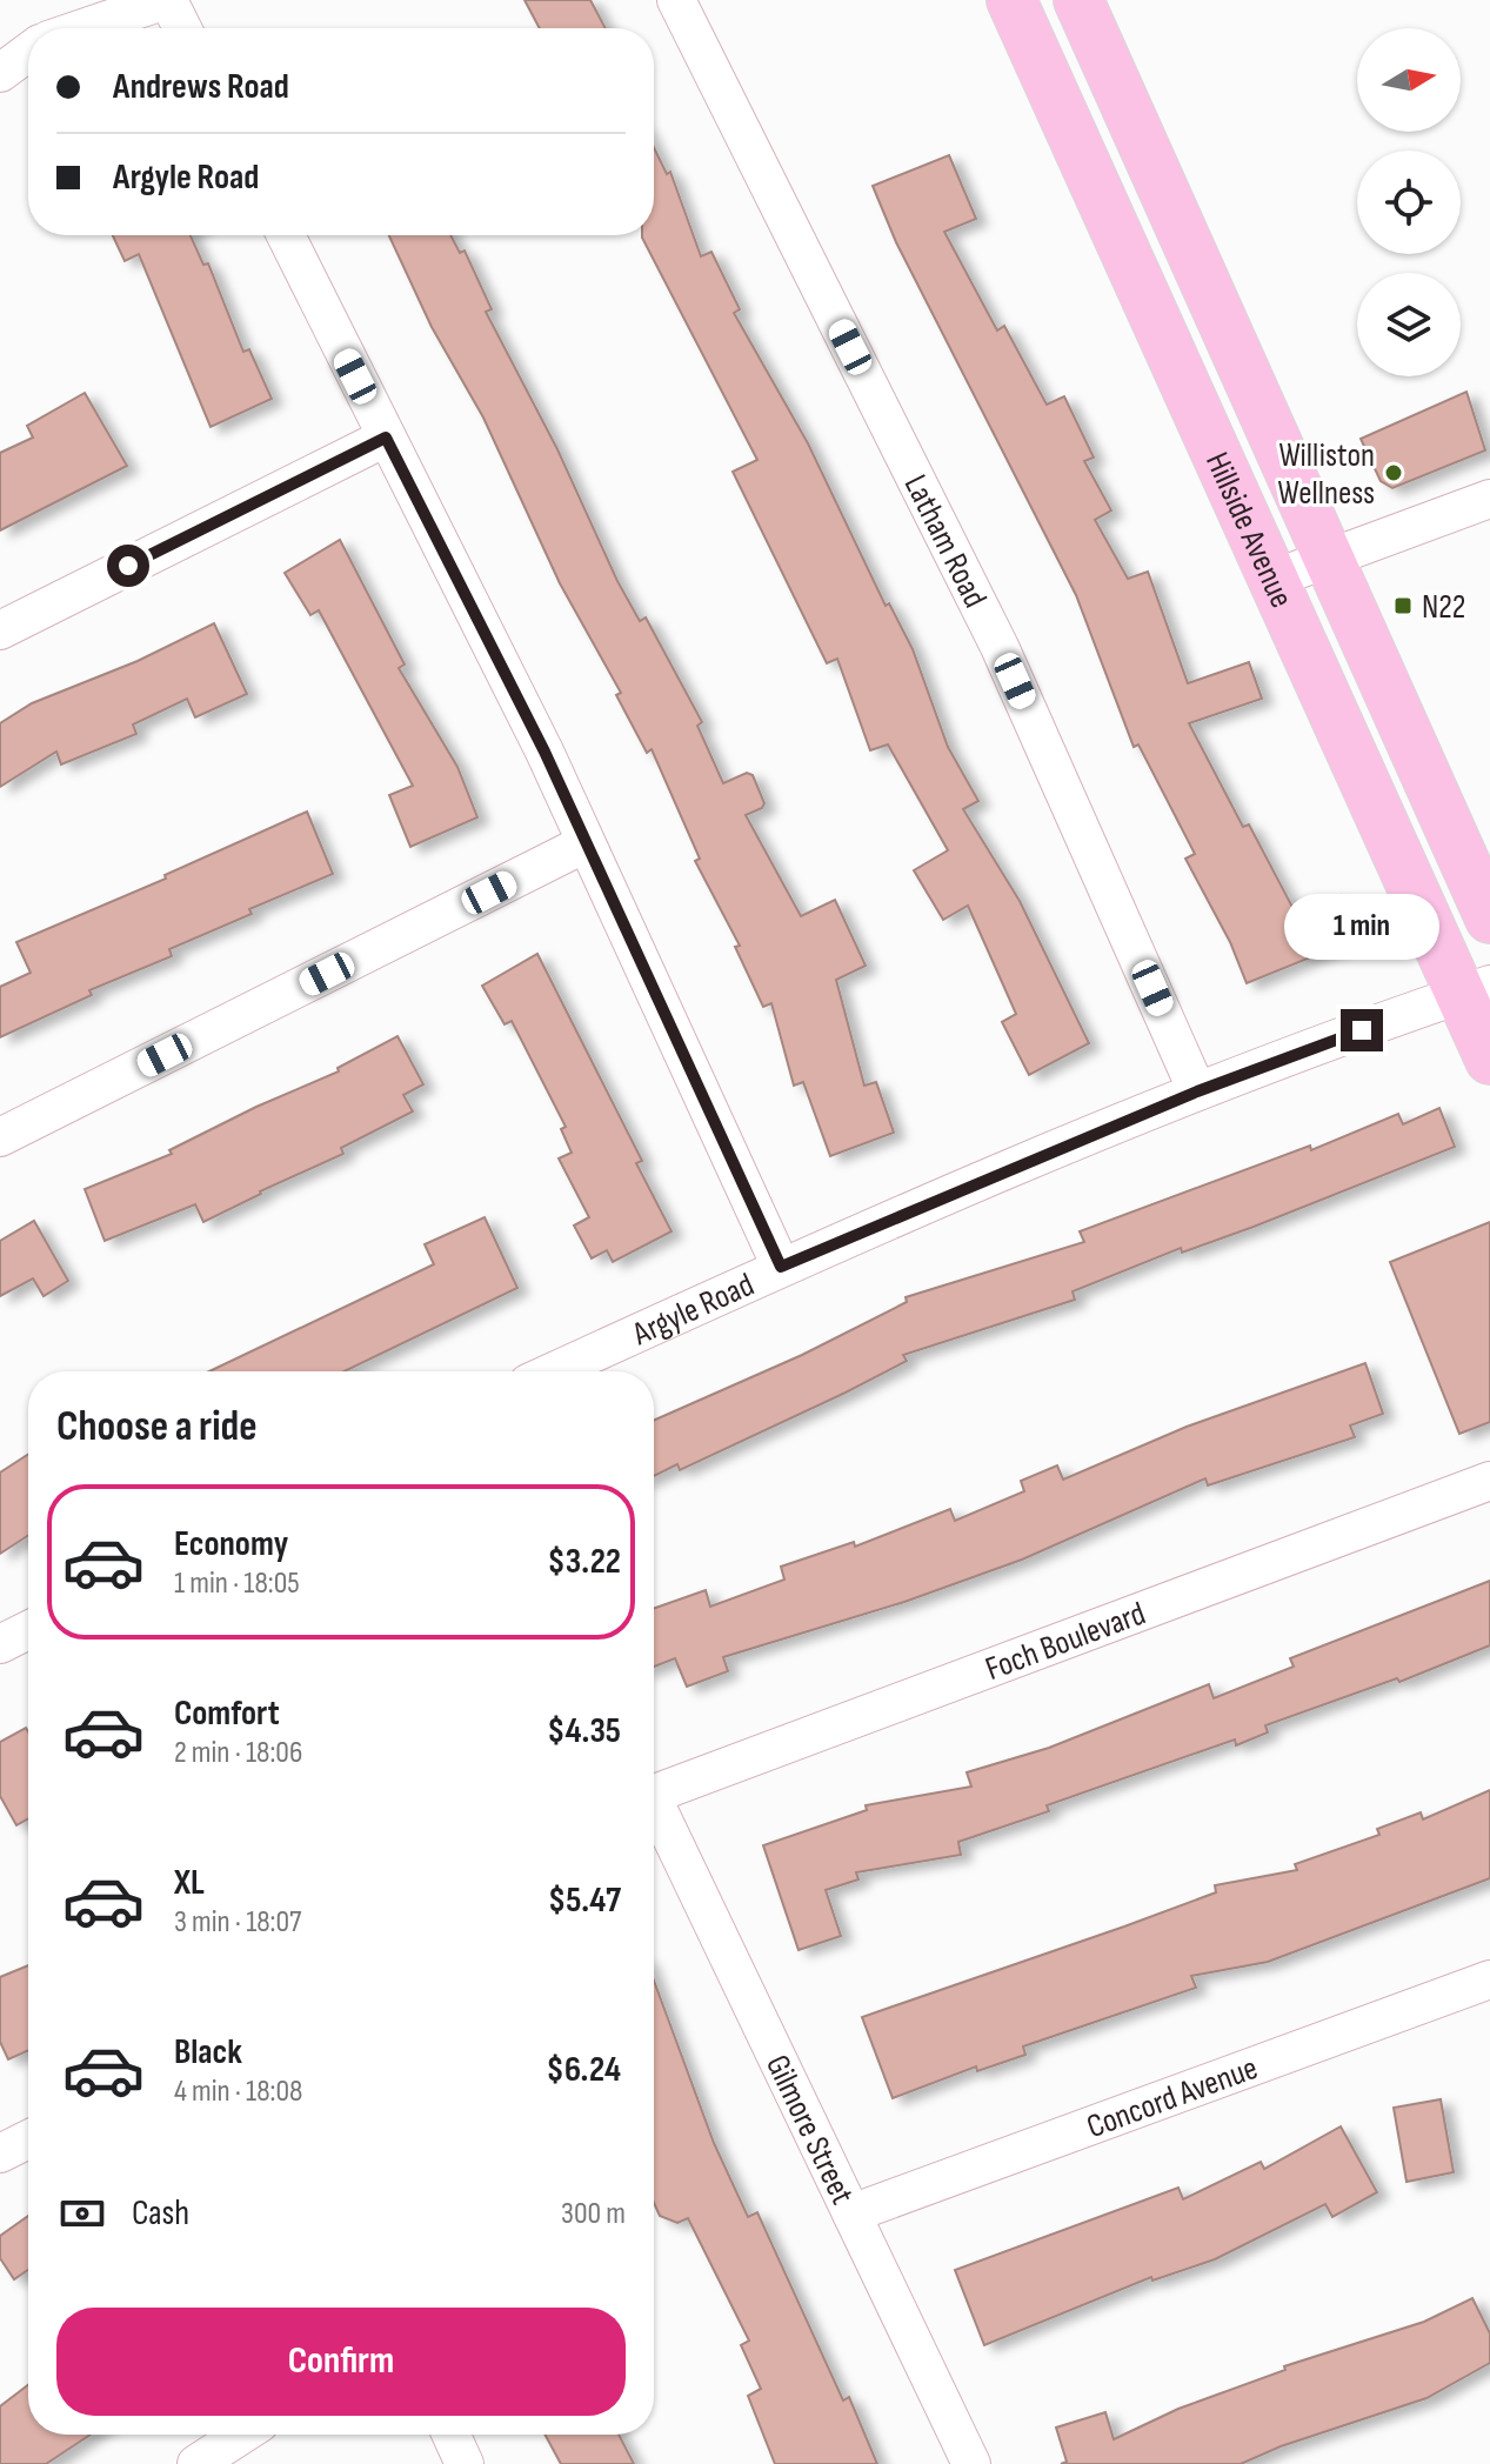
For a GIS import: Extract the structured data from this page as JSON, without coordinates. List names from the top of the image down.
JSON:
{
  "streets": {
    "main road": ["Hillside Avenue"],
    "street": [
      "Latham Road",
      "Argyle Road",
      "Foch Boulevard",
      "Concord Avenue",
      "Gilmore Street"
    ]
  },
  "crossings": [
    ["Hillside Avenue", "Argyle Road"],
    ["Latham Road", "Argyle Road"],
    ["Concord Avenue", "Gilmore Street"]
  ],
  "places": {
    "other": ["Williston Wellness"],
    "transit": ["N22"]
  },
  "north": "right",
  "page": {
    "banner": ["Andrews Road", "Argyle Road"],
    "bubble": "1 min",
    "heading": "Choose a ride",
    "list": [
      {
        "name": "Economy",
        "note": "1 min · 18:05",
        "value": "$3.22"
      },
      {
        "name": "Comfort",
        "note": "2 min · 18:06",
        "value": "$4.35"
      },
      {
        "name": "XL",
        "note": "3 min · 18:07",
        "value": "$5.47"
      },
      {
        "name": "Black",
        "note": "4 min · 18:08",
        "value": "$6.24"
      }
    ],
    "pay": ["Cash", "300 m"],
    "buttons": "Confirm"
  }
}
